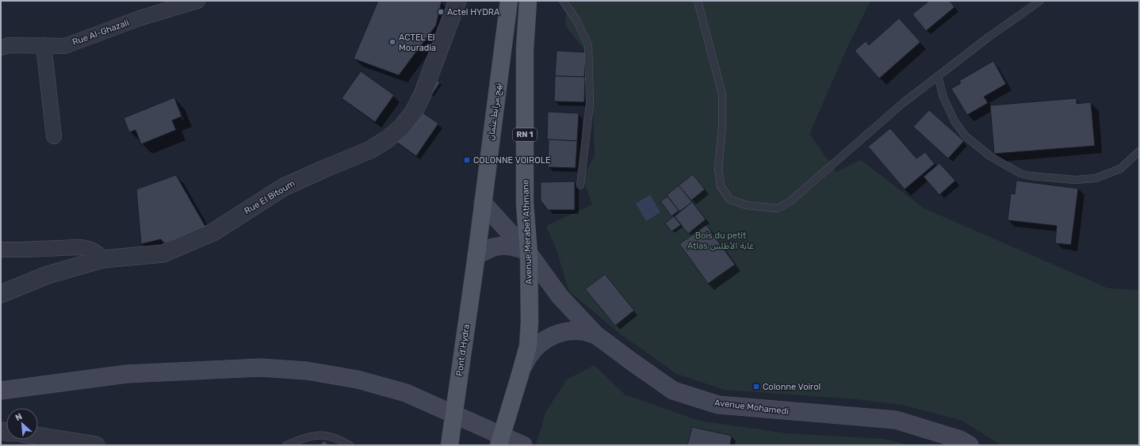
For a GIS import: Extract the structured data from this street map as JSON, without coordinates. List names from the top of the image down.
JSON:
{
  "streets": {
    "main road": [
      "نهج مرابط عثمان",
      "RN 1",
      "Avenue Merabet Athmane",
      "Pont d'Hydra",
      "Avenue Mohamedi"
    ],
    "street": ["Rue Al-Ghazali", "Rue El Bitoum"]
  },
  "crossings": [
    ["نهج مرابط عثمان", "Pont d'Hydra"],
    ["نهج مرابط عثمان", "Avenue Mohamedi"],
    ["Avenue Merabet Athmane", "Avenue Mohamedi"]
  ],
  "parks": ["Bois du petit Atlas غابة الأطلس"],
  "places": {
    "other": ["Actel HYDRA", "ACTEL El Mouradia"],
    "transit": ["COLONNE VOIROLE", "Colonne Voirol"]
  },
  "north": "top left"
}
